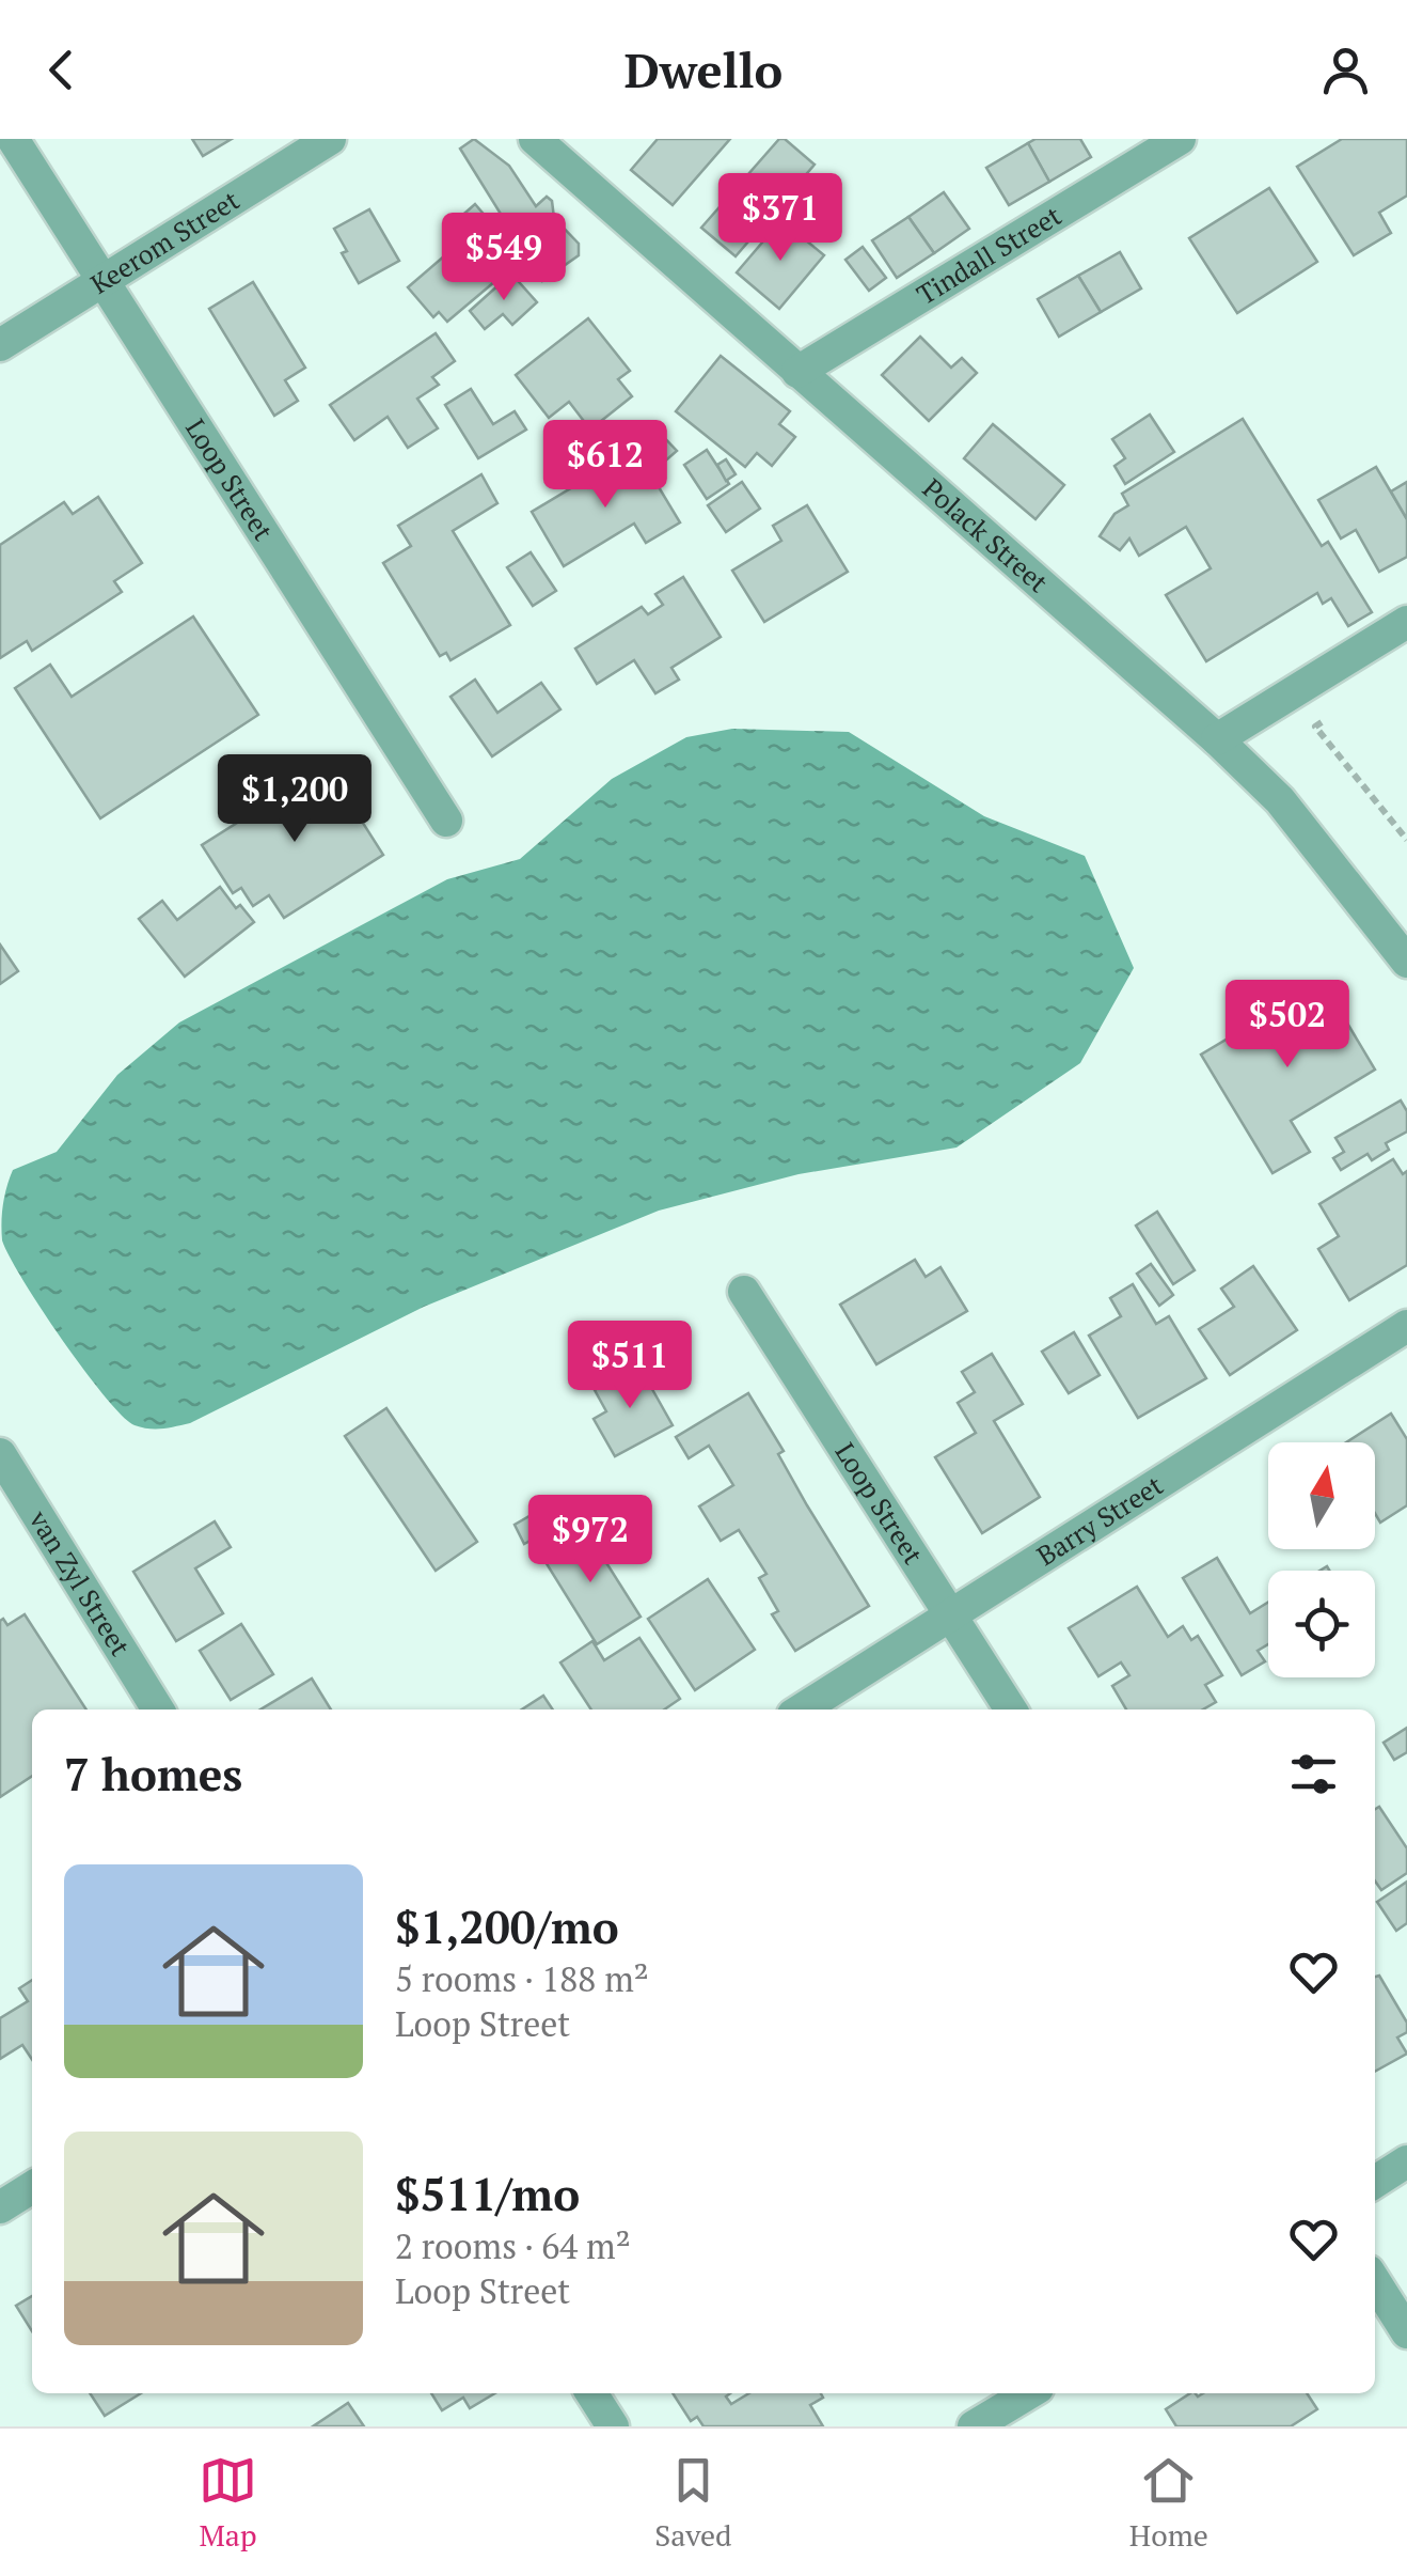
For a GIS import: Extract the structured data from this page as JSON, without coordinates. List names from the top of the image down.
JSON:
{
  "streets": {
    "street": [
      "Keerom Street",
      "Tindall Street",
      "Loop Street",
      "Polack Street",
      "Barry Street",
      "van Zyl Street"
    ]
  },
  "crossings": [
    ["Keerom Street", "Loop Street"],
    ["Tindall Street", "Polack Street"],
    ["Loop Street", "Barry Street"]
  ],
  "north": "top",
  "page": {
    "header": "Dwello",
    "price": [
      "$371",
      "$549",
      "$612",
      "$1,200",
      "$502",
      "$511",
      "$972"
    ],
    "heading": "7 homes",
    "list": [
      {
        "name": "$1,200/mo",
        "note": "5 rooms · 188 m² · Loop Street"
      },
      {
        "name": "$511/mo",
        "note": "2 rooms · 64 m² · Loop Street"
      }
    ],
    "tabs": ["Map", "Saved", "Home"]
  }
}
